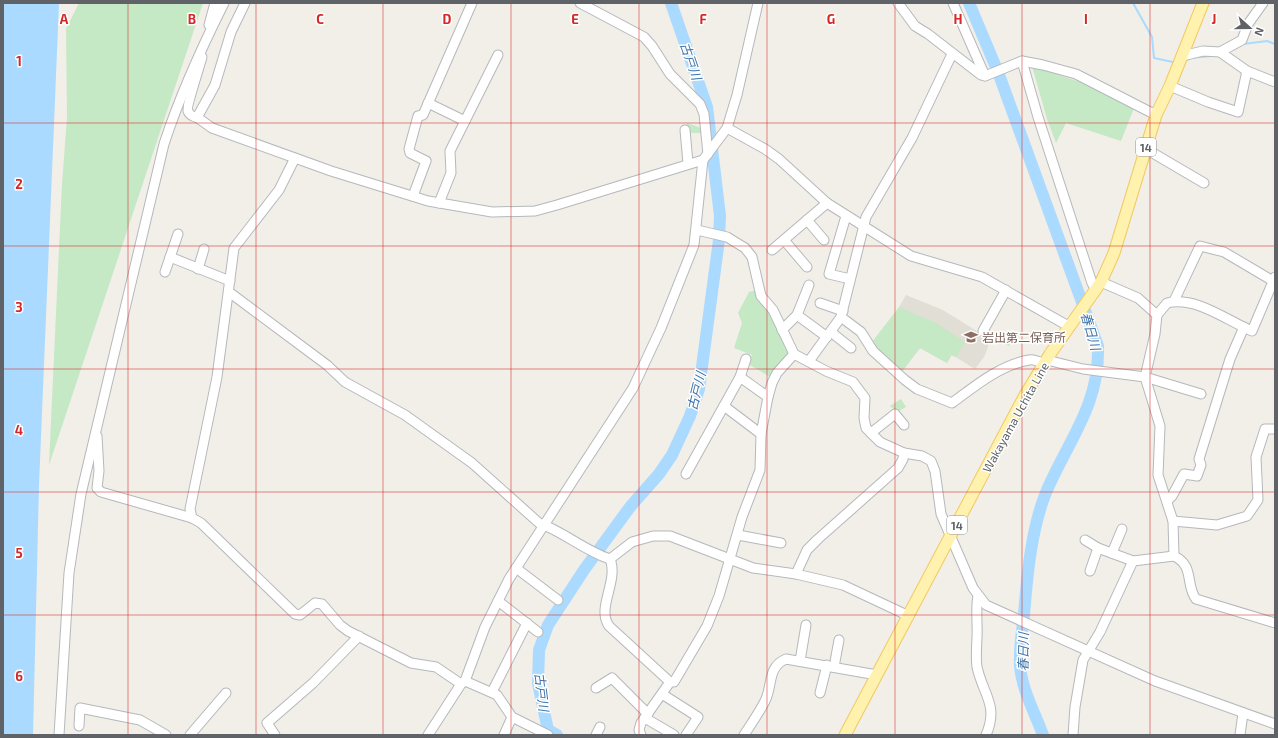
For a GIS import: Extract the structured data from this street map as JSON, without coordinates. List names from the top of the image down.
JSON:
{
  "streets": {
    "main road": ["14", "Wakayama Uchita Line"]
  },
  "water": ["古戸川", "春日川"],
  "places": {
    "school or university": ["岩出第二保育所"]
  },
  "north": "right",
  "grid": {
    "columns": [
      "A",
      "B",
      "C",
      "D",
      "E",
      "F",
      "G",
      "H",
      "I",
      "J"
    ],
    "rows": [
      "1",
      "2",
      "3",
      "4",
      "5",
      "6"
    ]
  }
}
